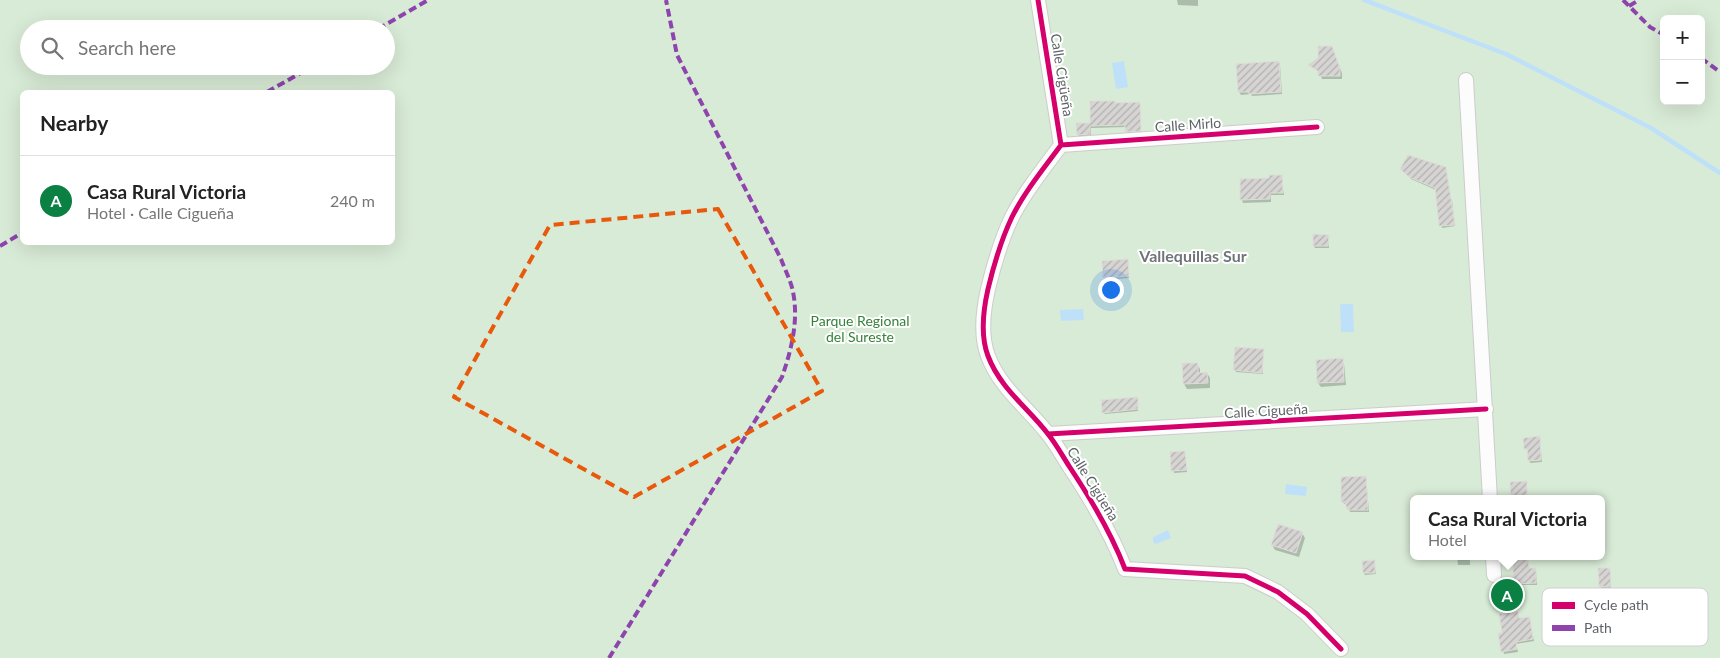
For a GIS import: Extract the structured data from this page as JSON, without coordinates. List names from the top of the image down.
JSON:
{
  "streets": {
    "street": ["Calle Cigüeña", "Calle Mirlo", "Calle Cigueña"]
  },
  "crossings": [
    ["Calle Cigüeña", "Calle Mirlo"],
    ["Calle Cigüeña", "Calle Cigueña"]
  ],
  "districts": ["Vallequillas Sur"],
  "parks": ["Parque Regional del Sureste"],
  "legend": ["Cycle path", "Path"],
  "page": {
    "map_buttons": ["+", "−"],
    "search": "Search here",
    "heading": "Nearby",
    "list": [
      {
        "mark": "A",
        "name": "Casa Rural Victoria",
        "note": "Hotel · Calle Cigueña",
        "value": "240 m"
      }
    ],
    "popup": ["Casa Rural Victoria", "Hotel"],
    "pins": "A"
  }
}
